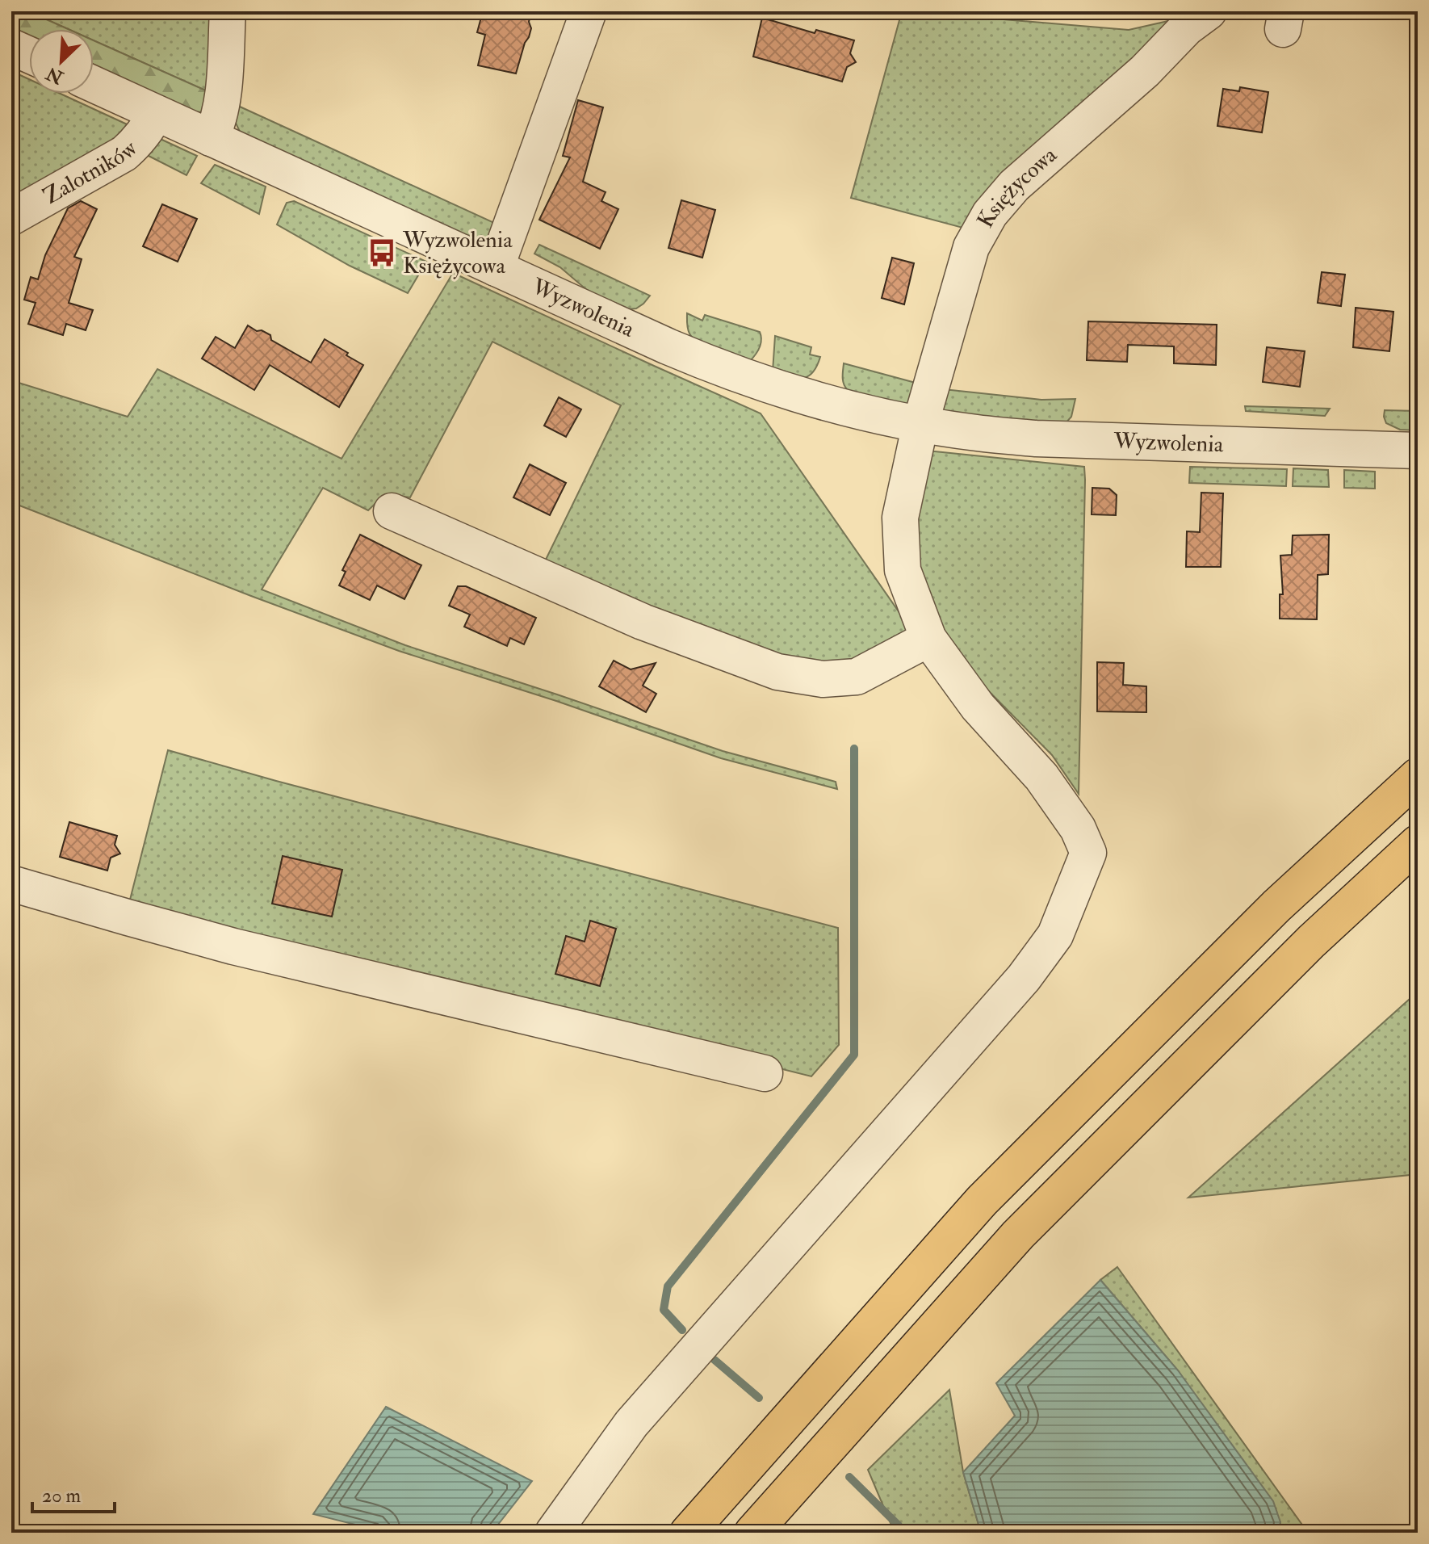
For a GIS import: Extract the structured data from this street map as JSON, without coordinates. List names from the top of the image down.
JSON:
{
  "streets": {
    "street": ["Zalotników", "Księżycowa", "Wyzwolenia"]
  },
  "crossings": [
    ["Zalotników", "Wyzwolenia"],
    ["Księżycowa", "Wyzwolenia"]
  ],
  "places": {
    "bus stop": ["Wyzwolenia Księżycowa"]
  },
  "scale_bar": "20 m",
  "north": "bottom left"
}
